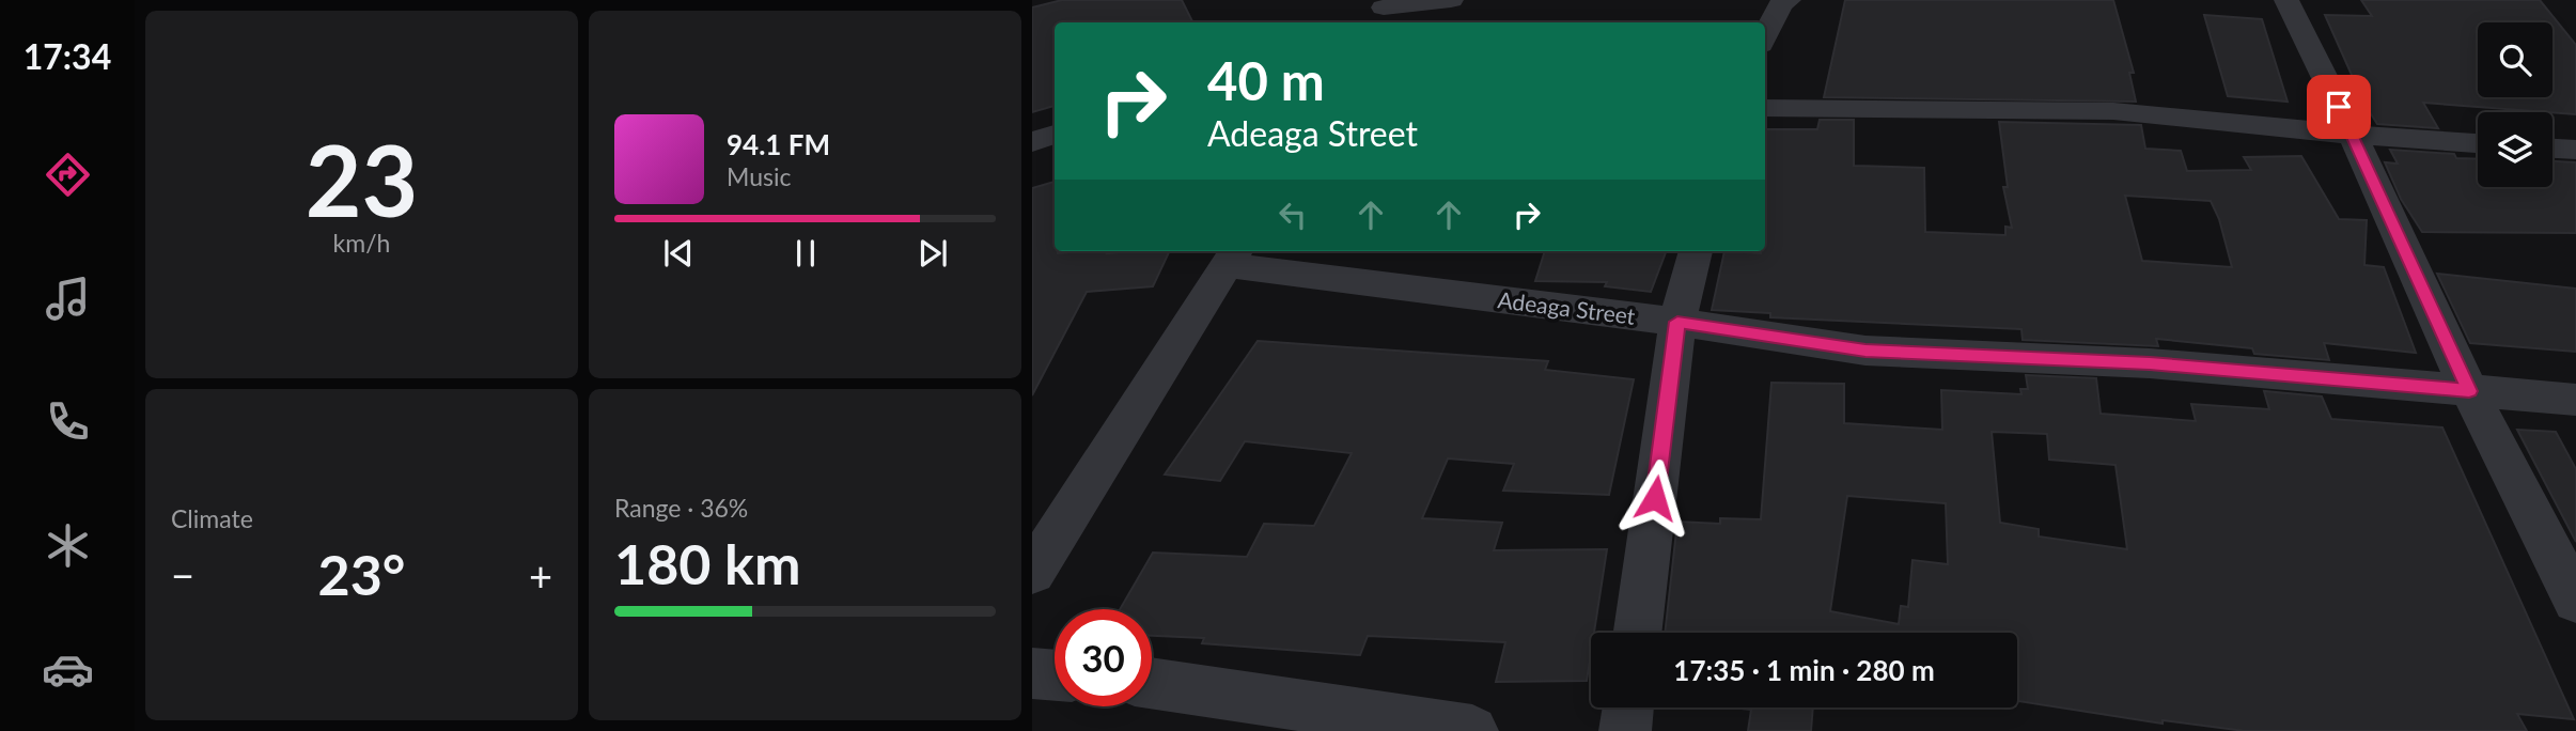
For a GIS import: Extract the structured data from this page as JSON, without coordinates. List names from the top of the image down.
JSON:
{
  "streets": {
    "street": ["Adeaga Street"]
  },
  "page": {
    "tabs": "17:34",
    "tile": [
      ["23", "km/h"],
      "Climate",
      ["Range · 36%", "180 km"]
    ],
    "turn": ["40 m", "Adeaga Street"],
    "song": ["94.1 FM", "Music"],
    "heat": ["−", "23°", "+"],
    "limit": "30",
    "trip": "17:35 · 1 min · 280 m"
  }
}
